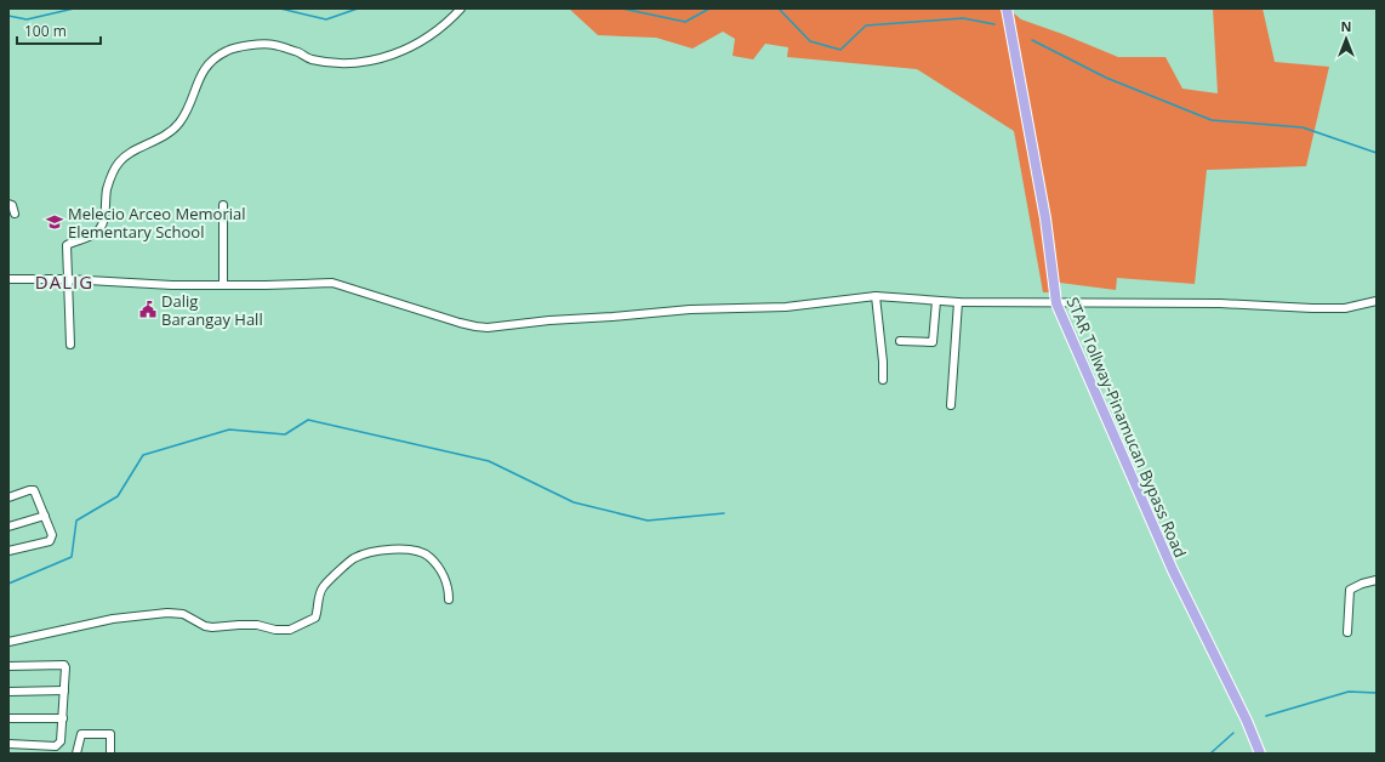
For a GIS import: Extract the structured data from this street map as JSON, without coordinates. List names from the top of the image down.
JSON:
{
  "streets": {
    "main road": ["STAR Tollway-Pinamucan Bypass Road"]
  },
  "districts": ["DALIG"],
  "places": {
    "school or university": ["Melecio Arceo Memorial Elementary School"],
    "public building": ["Dalig Barangay Hall"]
  },
  "scale_bar": "100 m",
  "north": "top"
}
